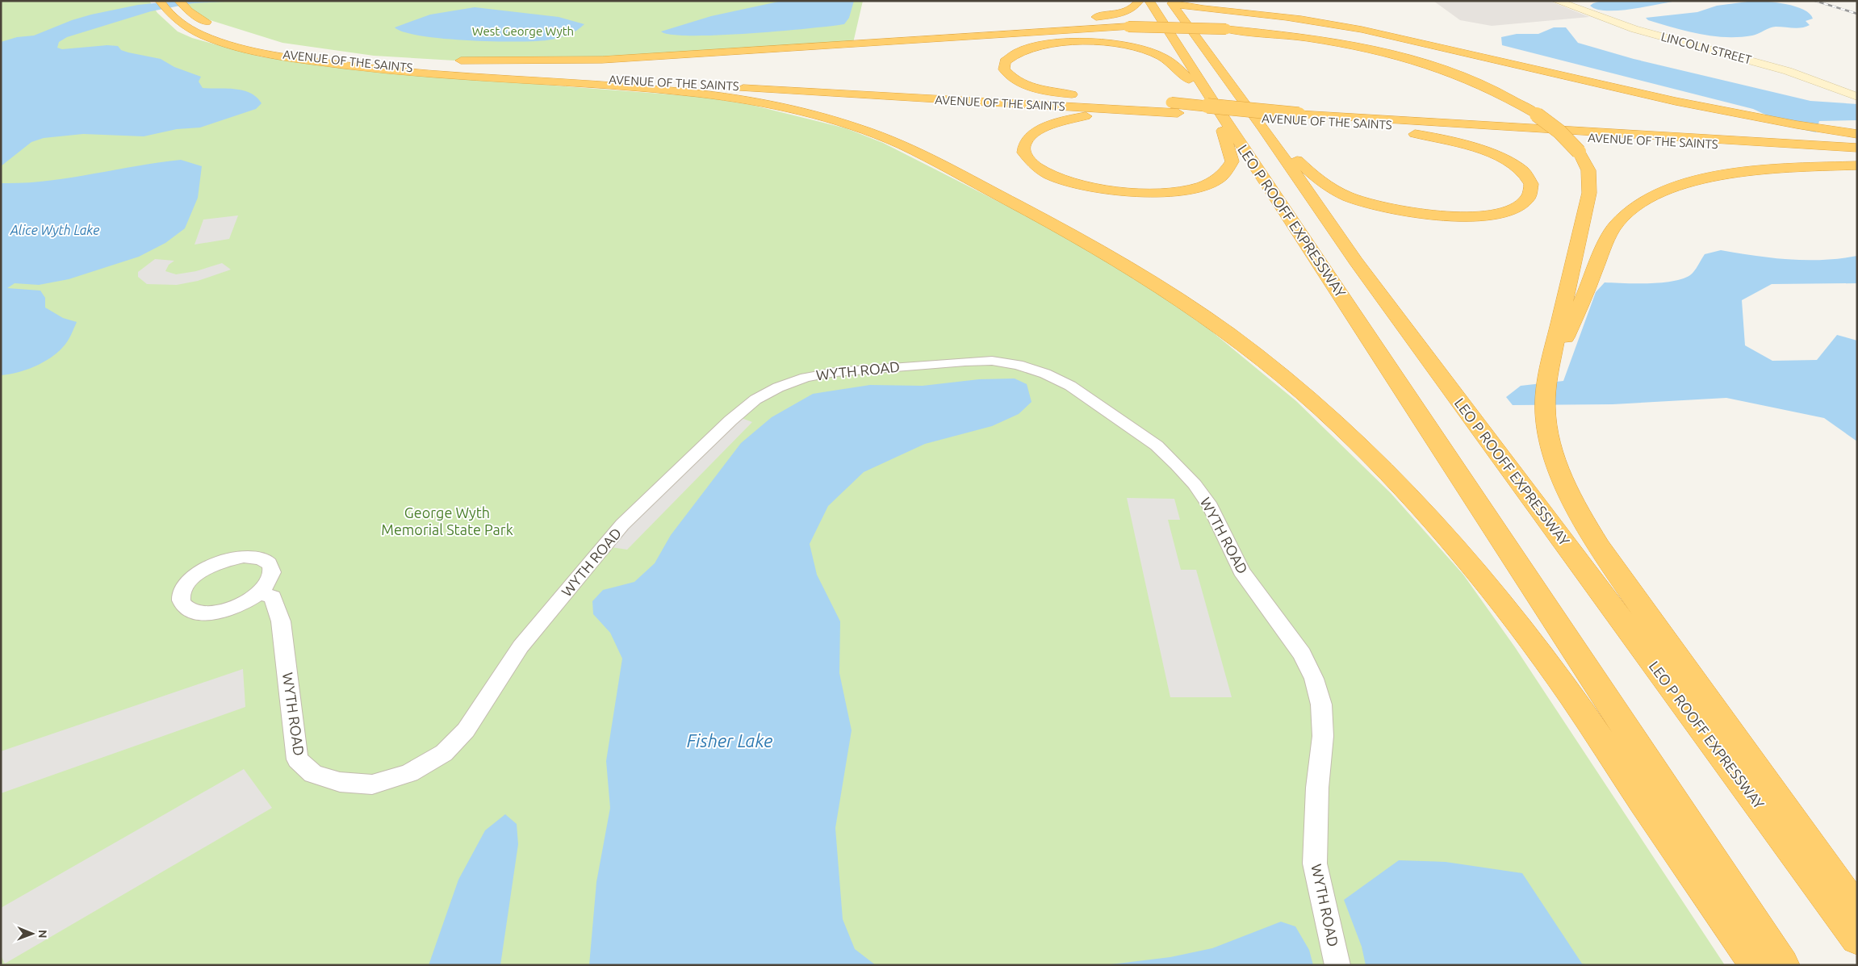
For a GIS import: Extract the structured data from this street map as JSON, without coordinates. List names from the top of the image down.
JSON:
{
  "streets": {
    "highway": ["AVENUE OF THE SAINTS", "LEO P ROOFF EXPRESSWAY"],
    "main road": ["LINCOLN STREET"],
    "street": ["WYTH ROAD"]
  },
  "water": ["Alice Wyth Lake", "Fisher Lake"],
  "parks": ["West George Wyth", "George Wyth Memorial State Park"],
  "north": "right"
}
